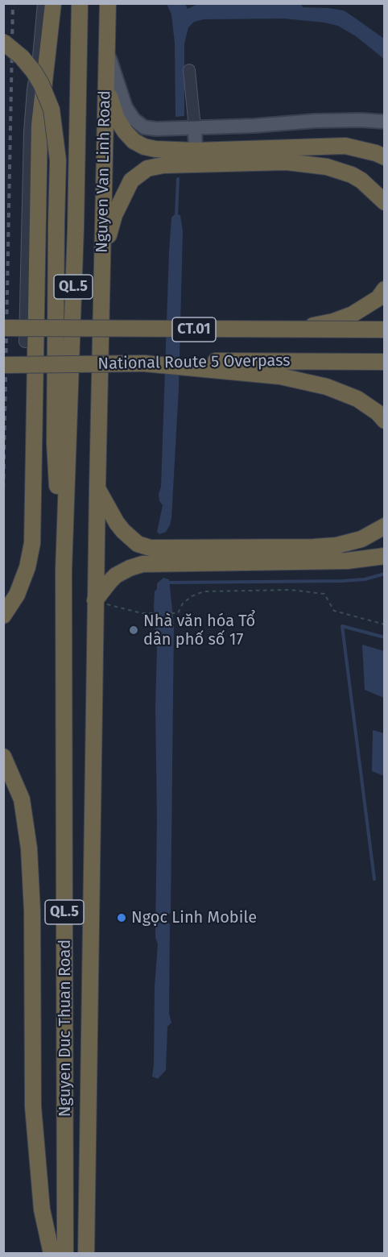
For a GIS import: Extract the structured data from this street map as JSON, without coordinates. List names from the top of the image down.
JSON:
{
  "streets": {
    "highway": [
      "Nguyen Van Linh Road",
      "QL.5",
      "CT.01",
      "National Route 5 Overpass",
      "Nguyen Duc Thuan Road"
    ]
  },
  "crossings": [
    ["Nguyen Van Linh Road", "Nguyen Duc Thuan Road"]
  ],
  "places": ["Nhà văn hóa Tổ dân phố số 17", "Ngọc Linh Mobile"]
}
